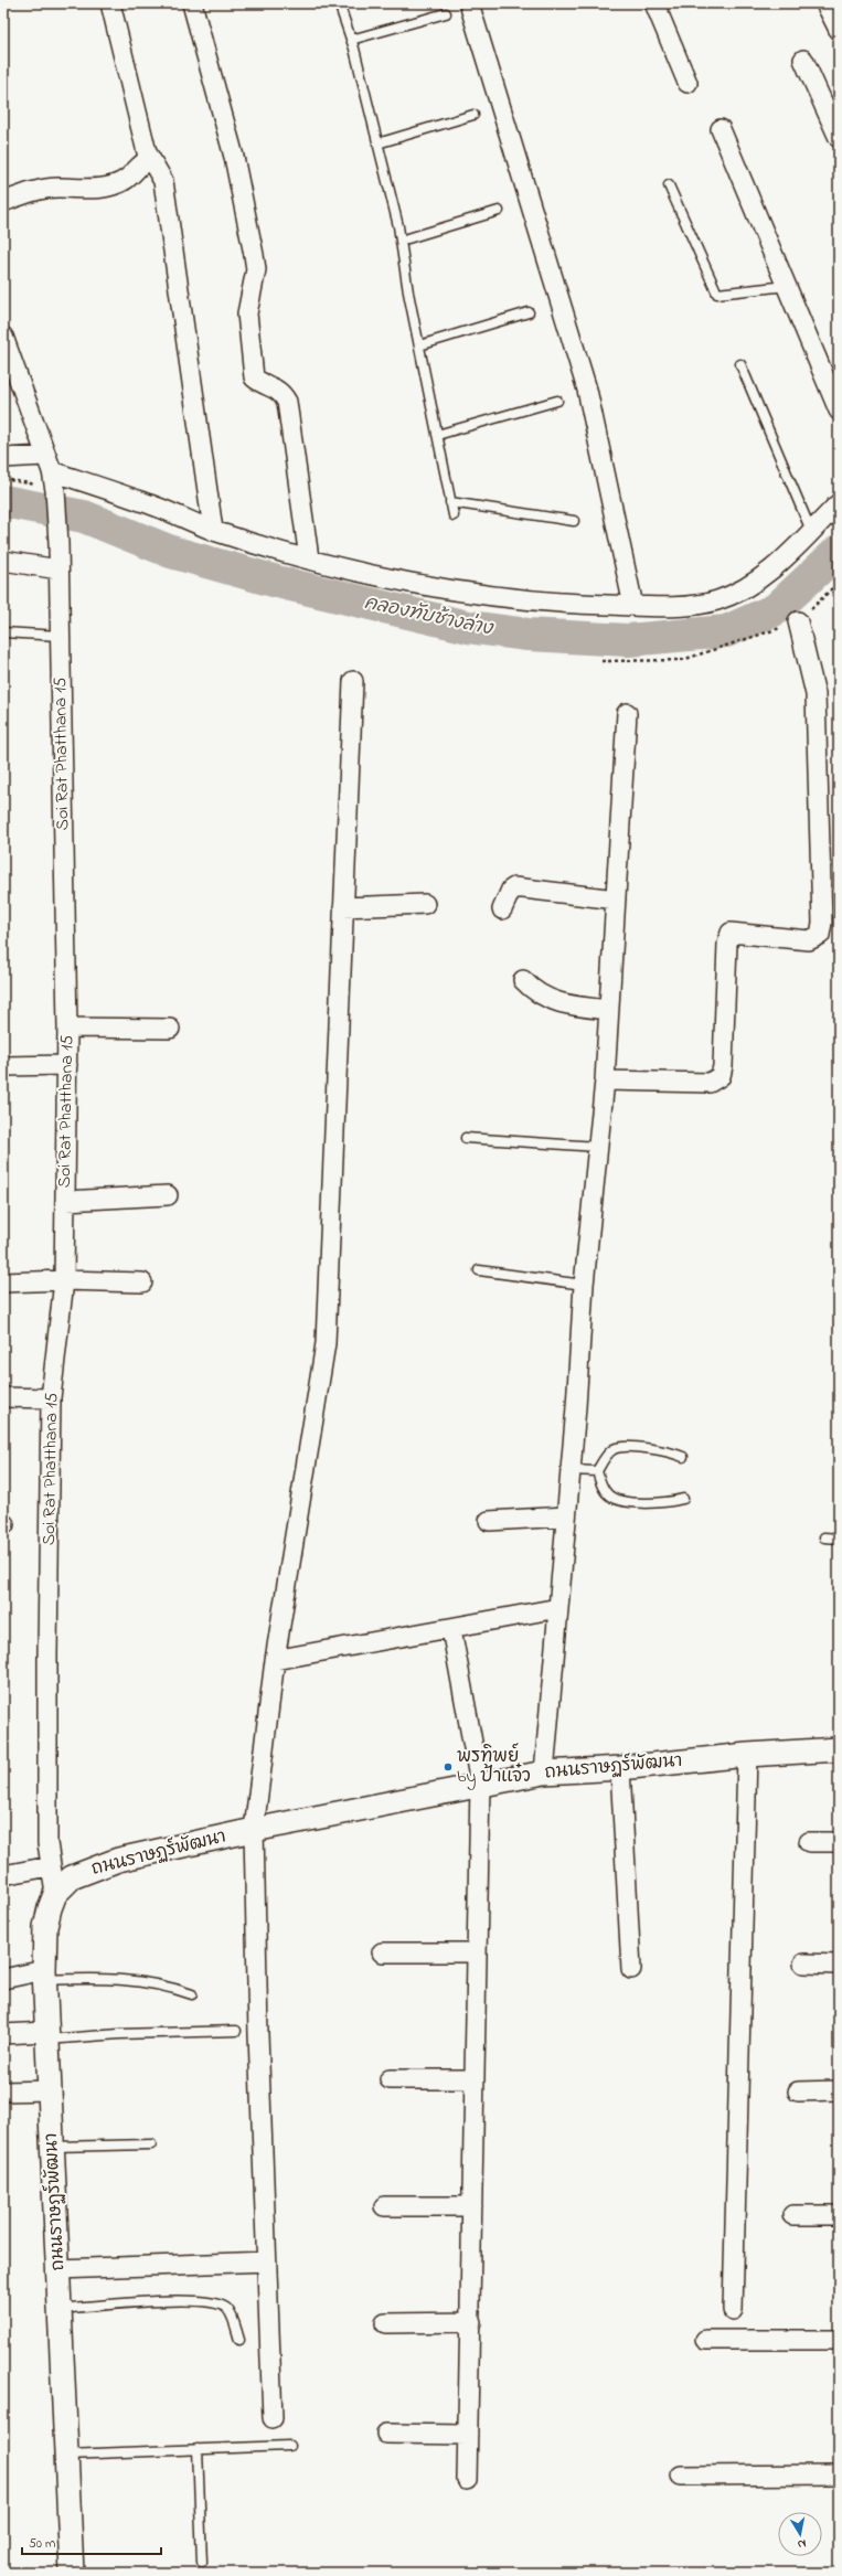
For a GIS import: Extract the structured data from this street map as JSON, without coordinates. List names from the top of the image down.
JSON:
{
  "streets": {
    "street": ["Soi Rat Phatthana 15", "ถนนราษฏร์พัฒนา"]
  },
  "crossings": [
    ["Soi Rat Phatthana 15", "ถนนราษฏร์พัฒนา"]
  ],
  "water": ["คลองทับช้างล่าง"],
  "places": ["พรทิพย์ by ป้าแจ๋ว"],
  "scale_bar": "50 m",
  "north": "bottom"
}
